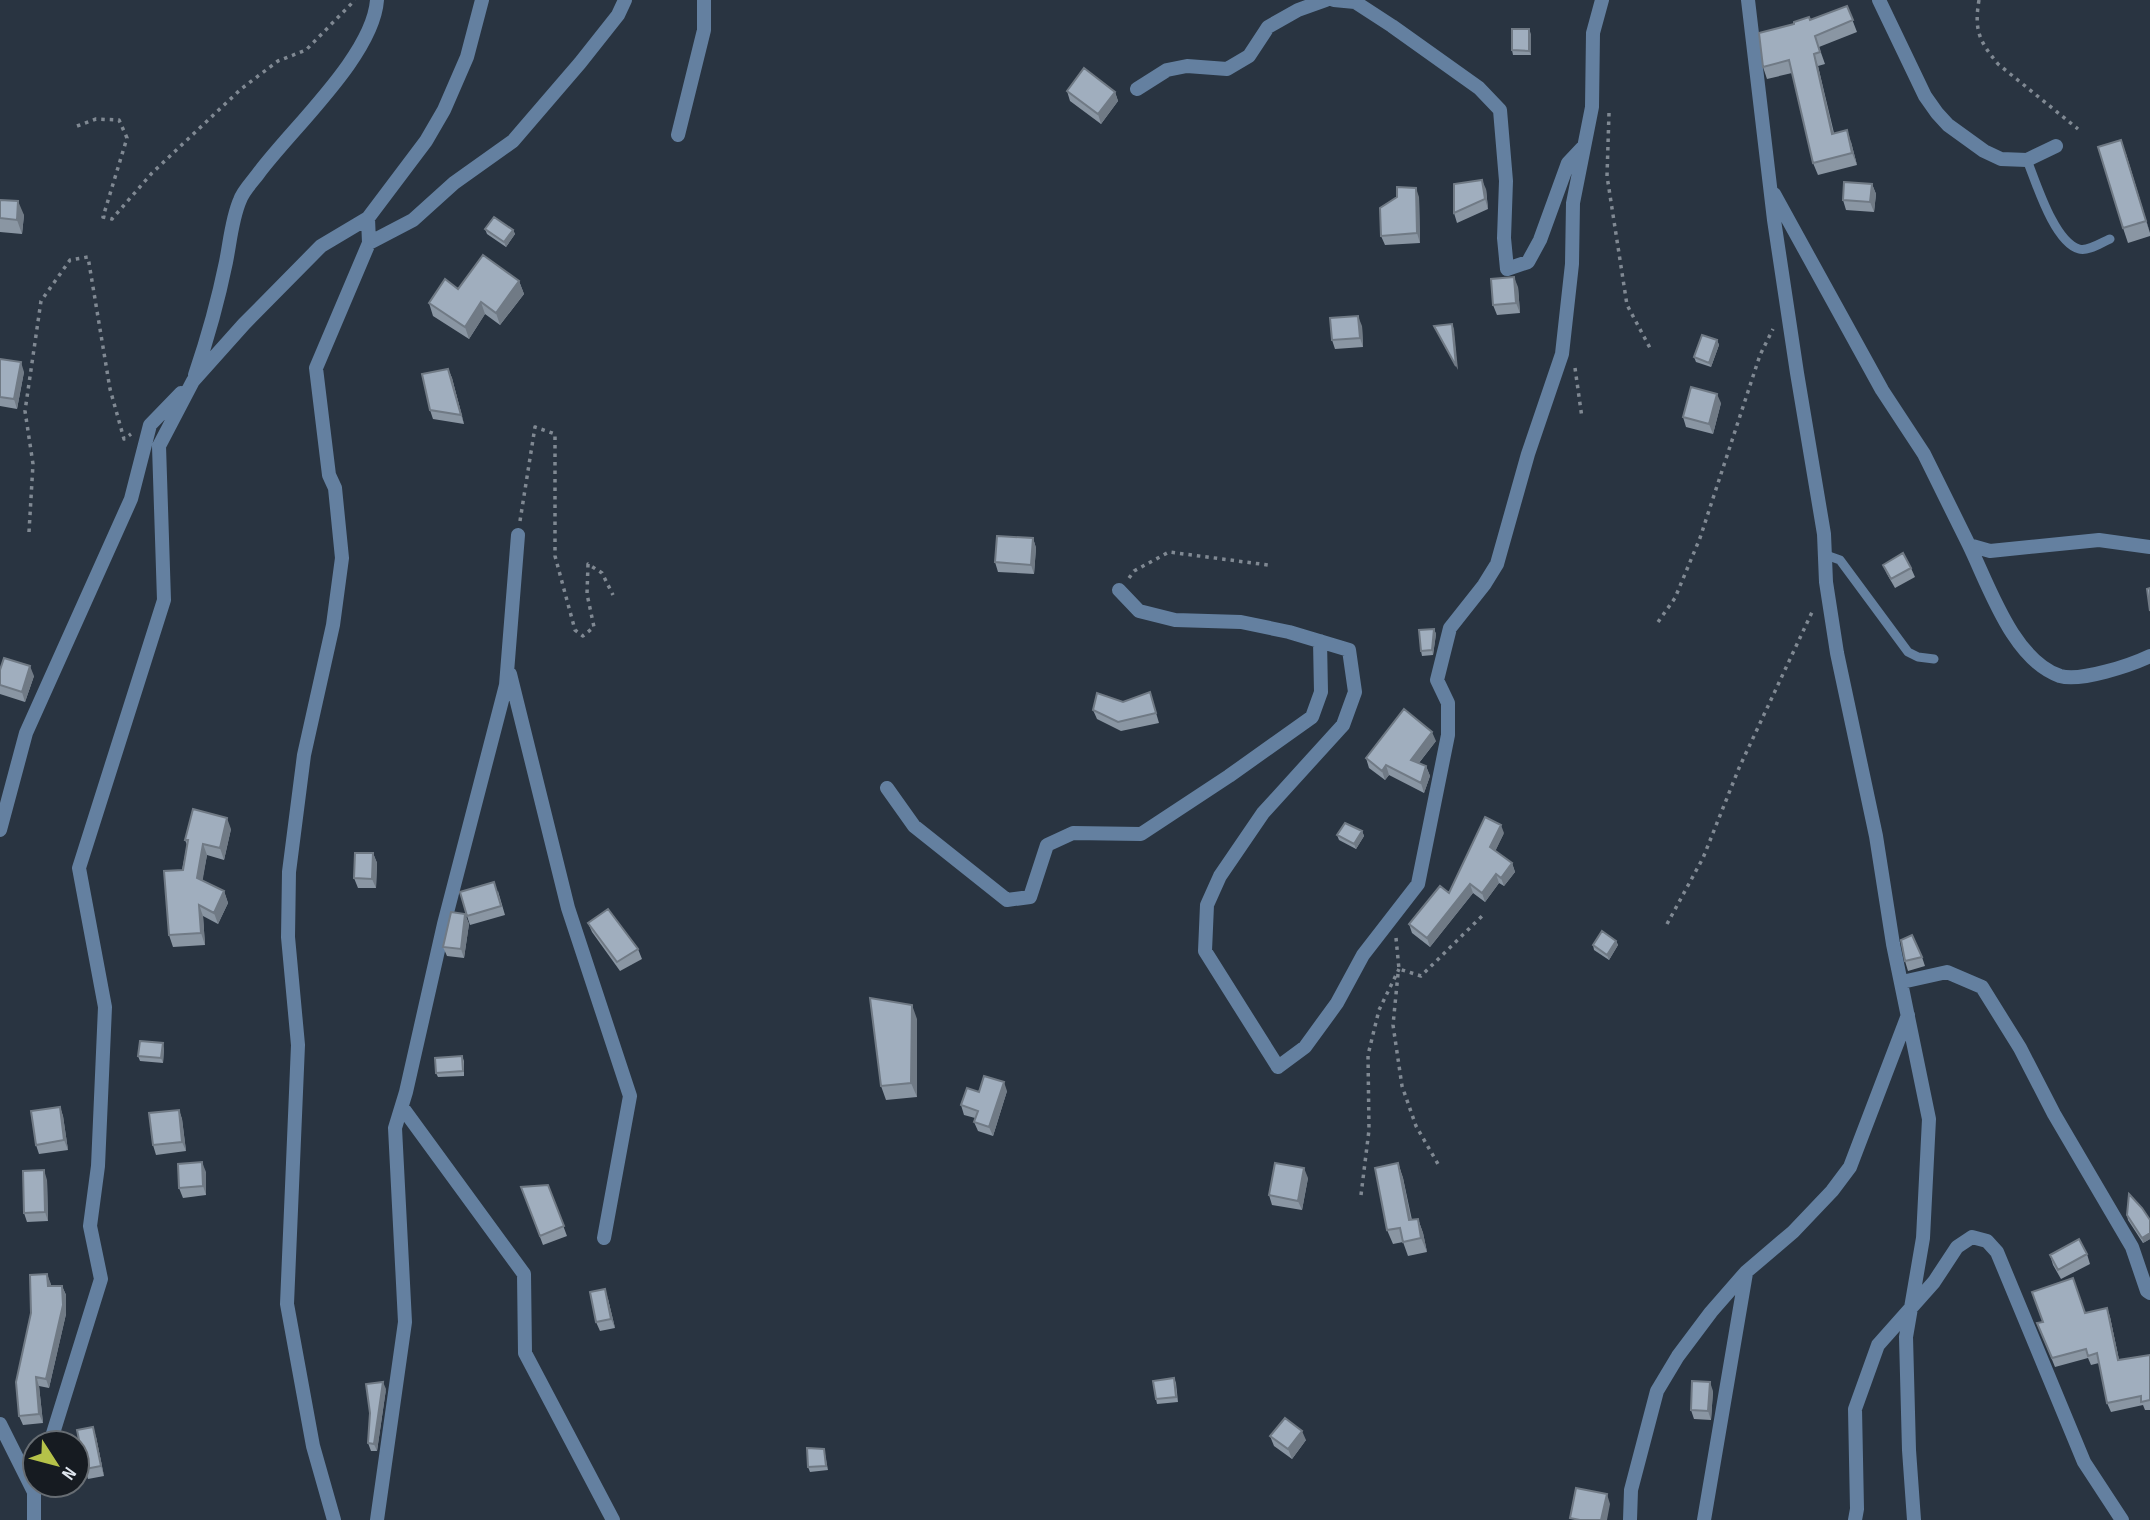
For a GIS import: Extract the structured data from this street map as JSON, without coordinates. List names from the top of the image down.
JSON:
{
  "north": "bottom right"
}
